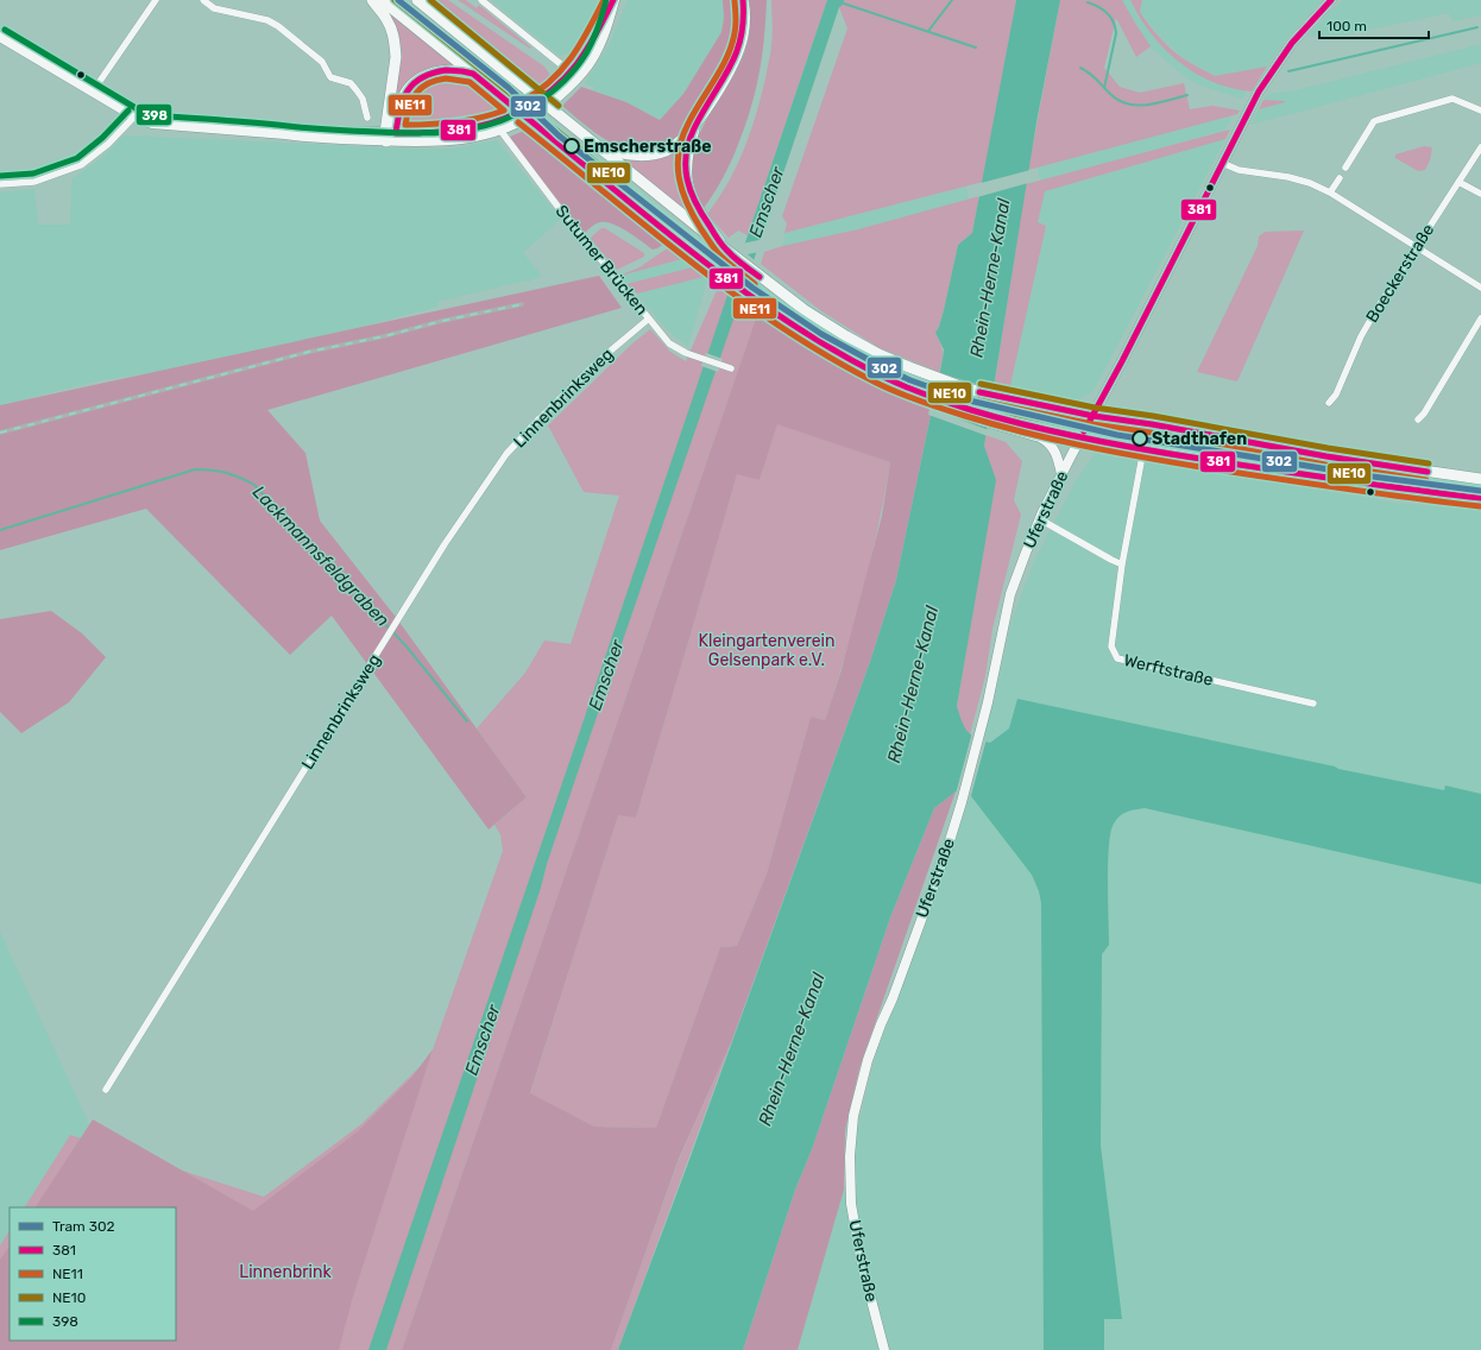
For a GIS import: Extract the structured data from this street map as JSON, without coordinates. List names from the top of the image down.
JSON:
{
  "streets": {
    "street": [
      "Sutumer Brücken",
      "Boeckerstraße",
      "Linnenbrinksweg",
      "Uferstraße",
      "Werftstraße"
    ]
  },
  "crossings": [
    ["Sutumer Brücken", "Linnenbrinksweg"]
  ],
  "water": ["Emscher", "Rhein-Herne-Kanal", "Lackmannsfeldgraben"],
  "parks": ["Kleingartenverein Gelsenpark e.V.", "Linnenbrink"],
  "places": ["Emscherstraße", "Stadthafen"],
  "lines": [
    "tram line 302",
    "transit line 381",
    "transit line NE11",
    "transit line NE10",
    "transit line 398"
  ],
  "legend": [
    "Tram 302",
    "381",
    "NE11",
    "NE10",
    "398"
  ],
  "scale_bar": "100 m"
}
